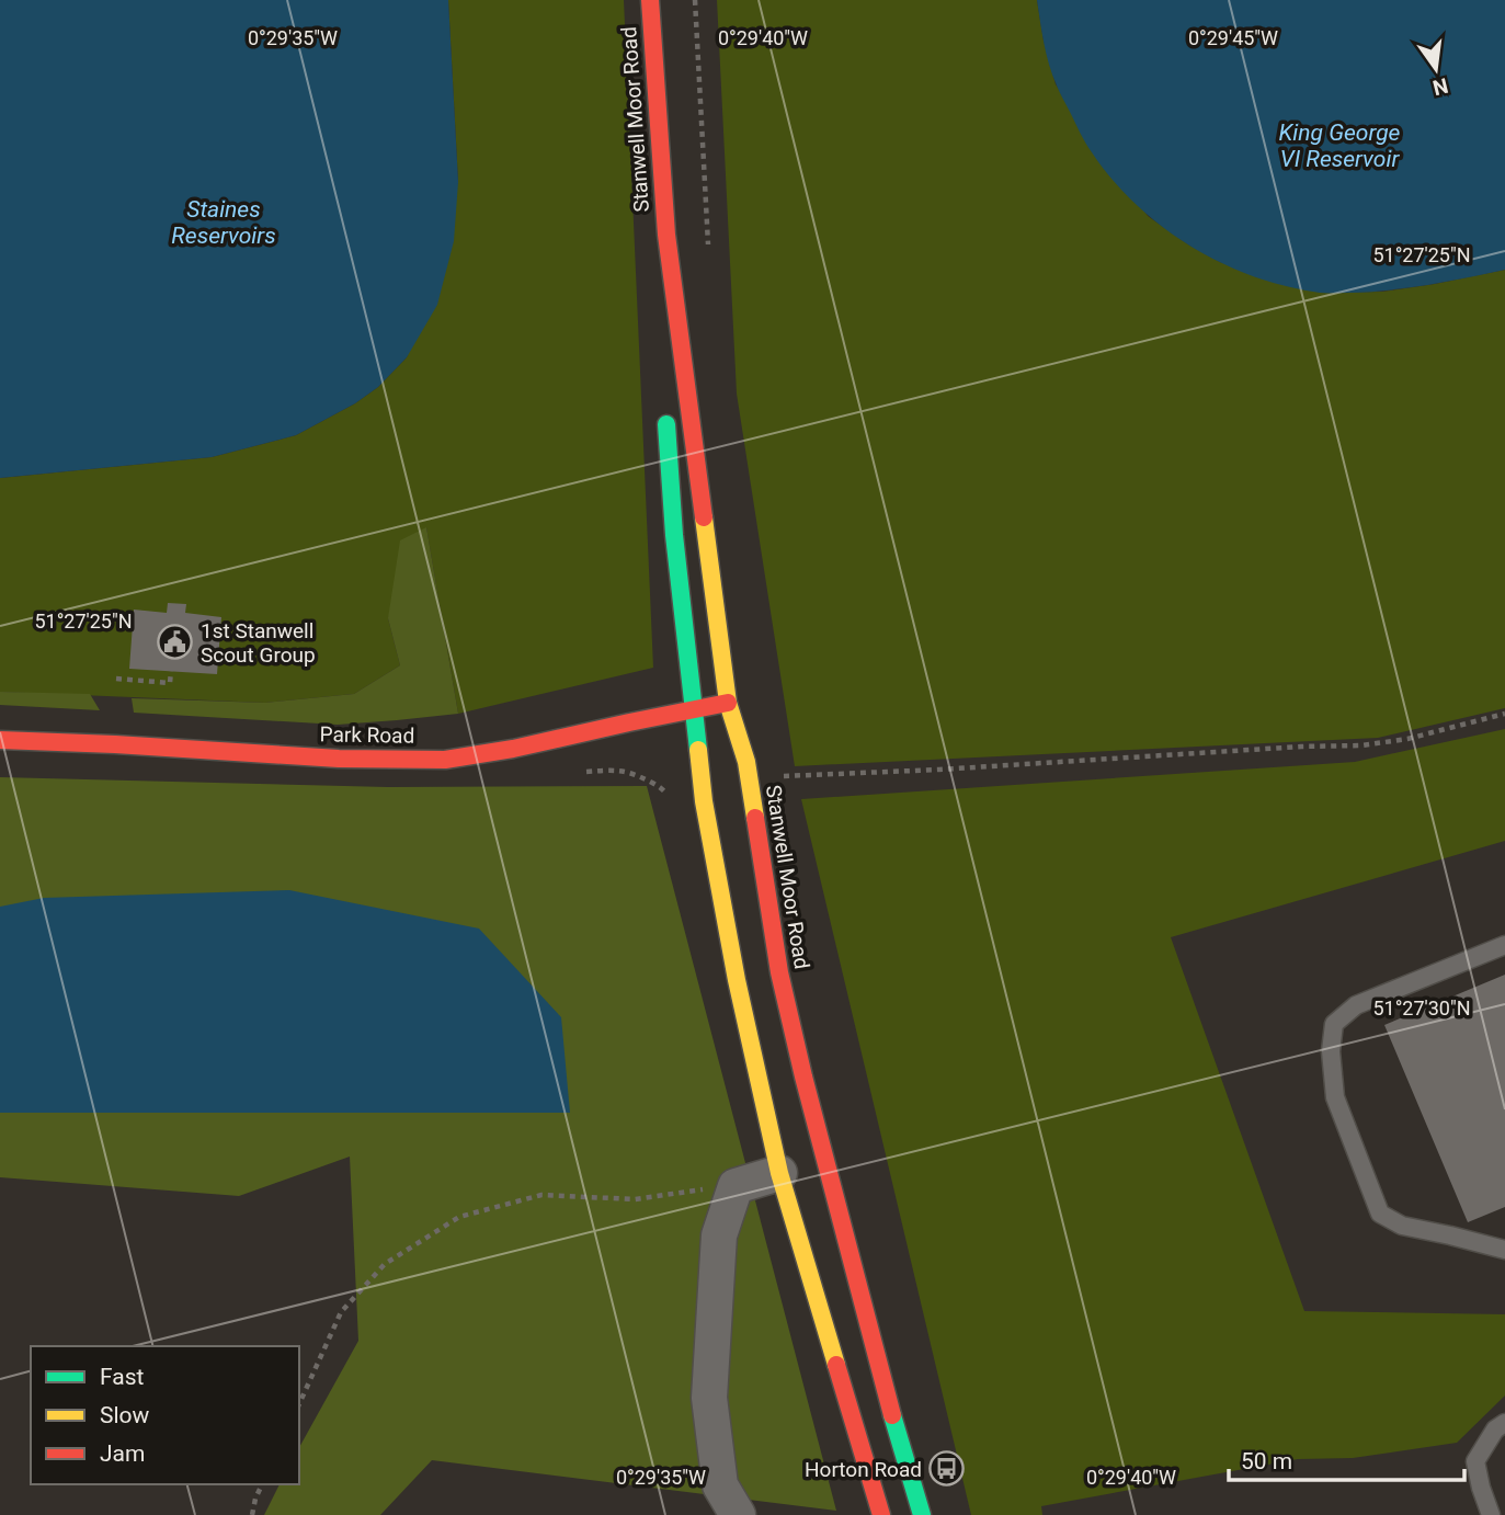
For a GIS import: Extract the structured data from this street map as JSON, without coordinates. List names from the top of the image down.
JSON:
{
  "streets": {
    "main road": ["Stanwell Moor Road", "Park Road"]
  },
  "crossings": [
    ["Stanwell Moor Road", "Park Road"]
  ],
  "water": ["King George VI Reservoir", "Staines Reservoirs"],
  "places": {
    "public building": ["1st Stanwell Scout Group"],
    "bus stop": ["Horton Road"]
  },
  "legend": ["Fast", "Slow", "Jam"],
  "scale_bar": "50 m",
  "north": "bottom",
  "coordinates": [
    "0°29'35\"W",
    "0°29'40\"W",
    "0°29'45\"W",
    "51°27'25\"N",
    "51°27'30\"N"
  ]
}
